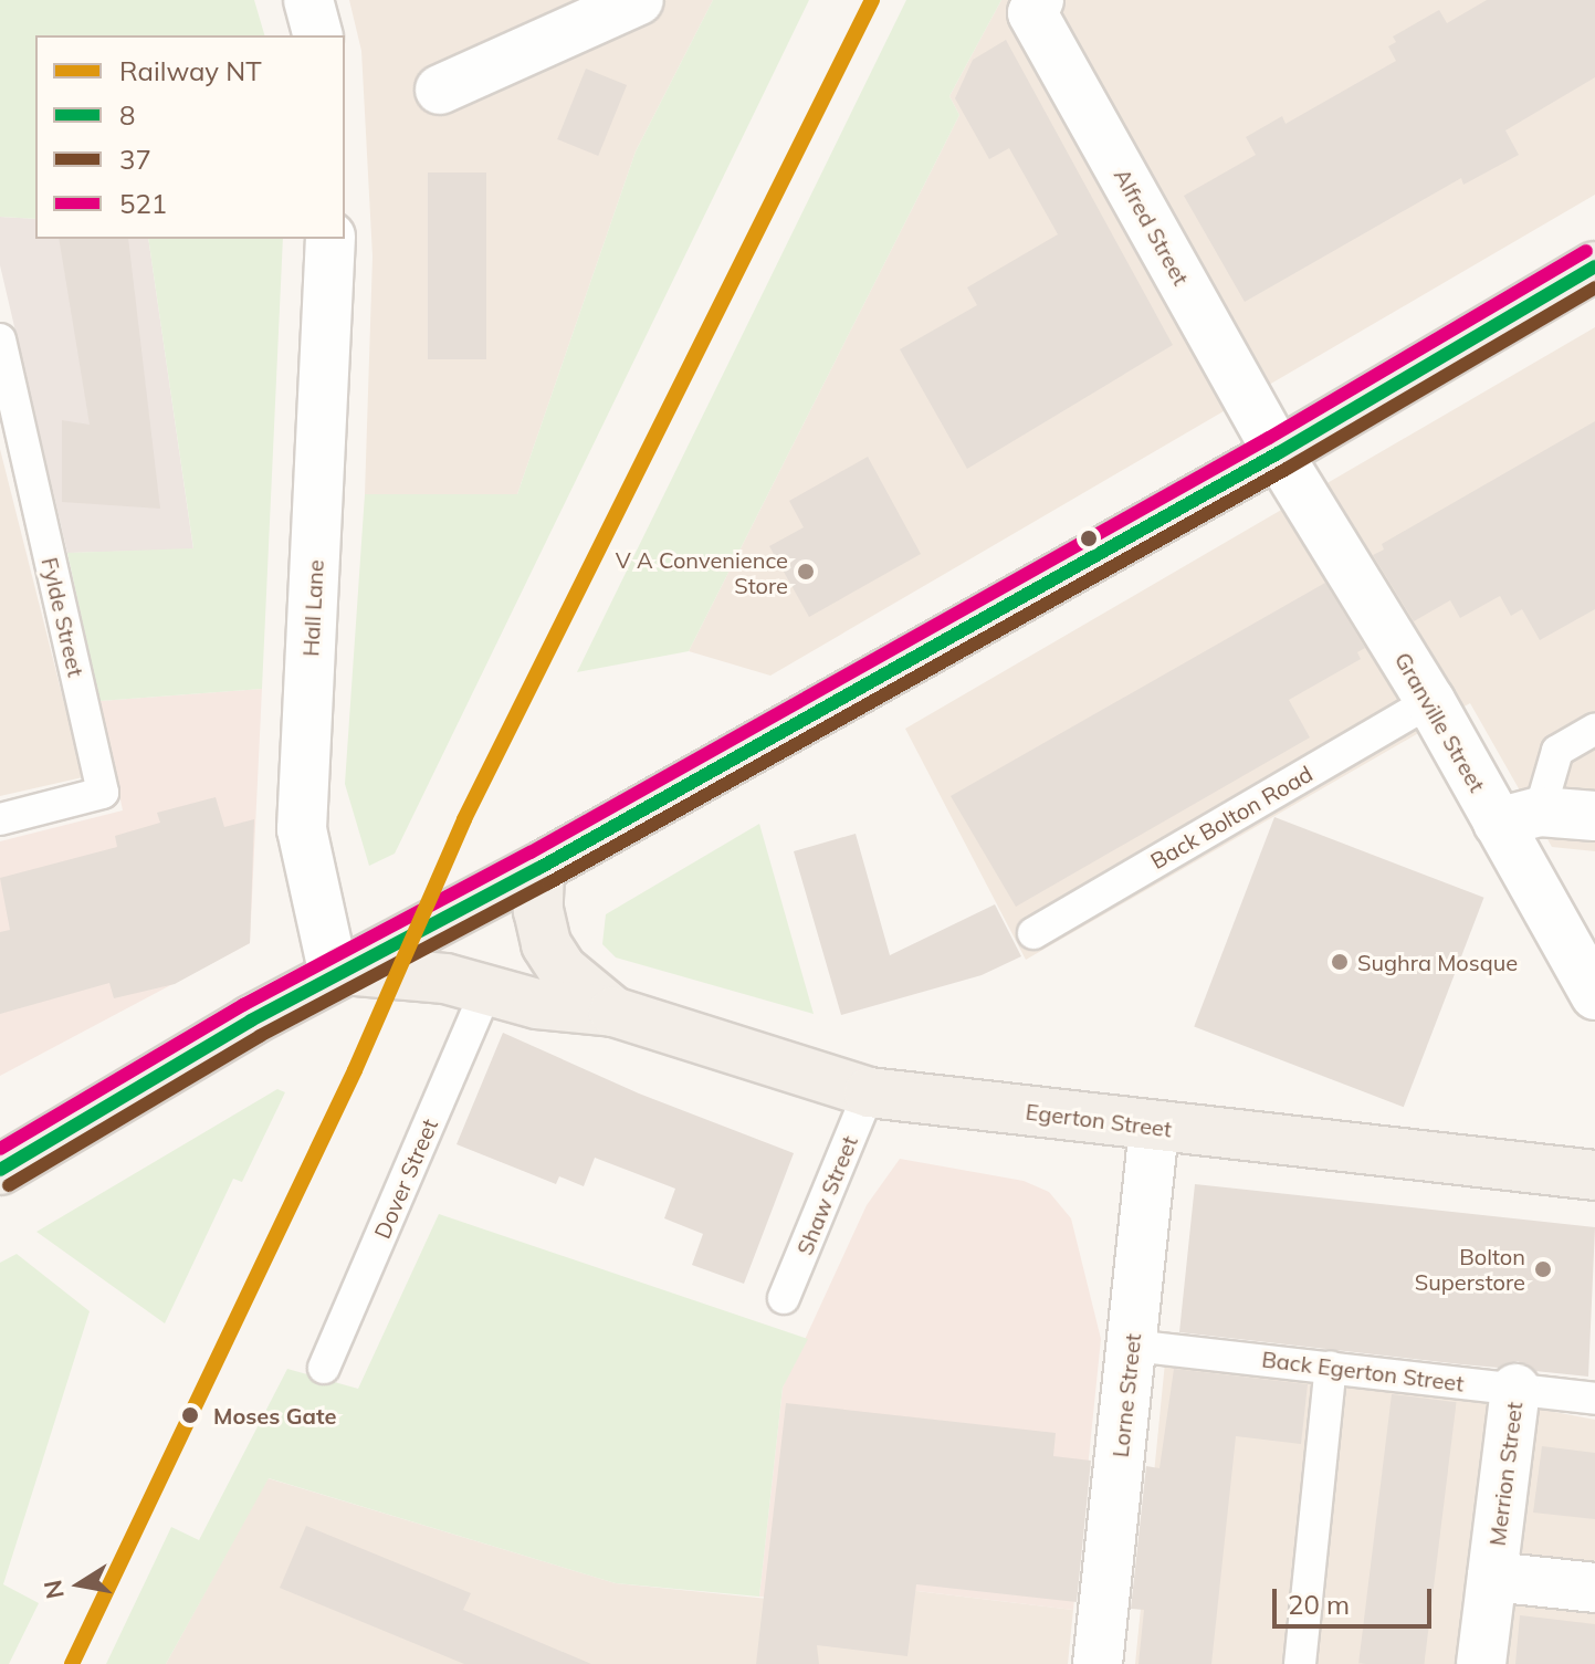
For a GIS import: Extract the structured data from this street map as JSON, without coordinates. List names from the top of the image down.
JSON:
{
  "streets": {
    "main road": ["Egerton Street"],
    "street": [
      "Alfred Street",
      "Hall Lane",
      "Granville Street",
      "Lorne Street",
      "Merrion Street"
    ],
    "lane": [
      "Fylde Street",
      "Back Bolton Road",
      "Dover Street",
      "Shaw Street",
      "Back Egerton Street"
    ]
  },
  "crossings": [
    ["Alfred Street", "Granville Street"],
    ["Hall Lane", "Egerton Street"],
    ["Granville Street", "Back Bolton Road"],
    ["Egerton Street", "Dover Street"],
    ["Egerton Street", "Shaw Street"],
    ["Egerton Street", "Lorne Street"],
    ["Back Egerton Street", "Lorne Street"],
    ["Back Egerton Street", "Merrion Street"]
  ],
  "places": [
    "V A Convenience Store",
    "Sughra Mosque",
    "Bolton Superstore",
    "Moses Gate"
  ],
  "lines": [
    "rail line NT",
    "transit line 521",
    "transit line 8",
    "transit line 37"
  ],
  "legend": [
    "Railway NT",
    "8",
    "37",
    "521"
  ],
  "scale_bar": "20 m",
  "north": "left"
}
